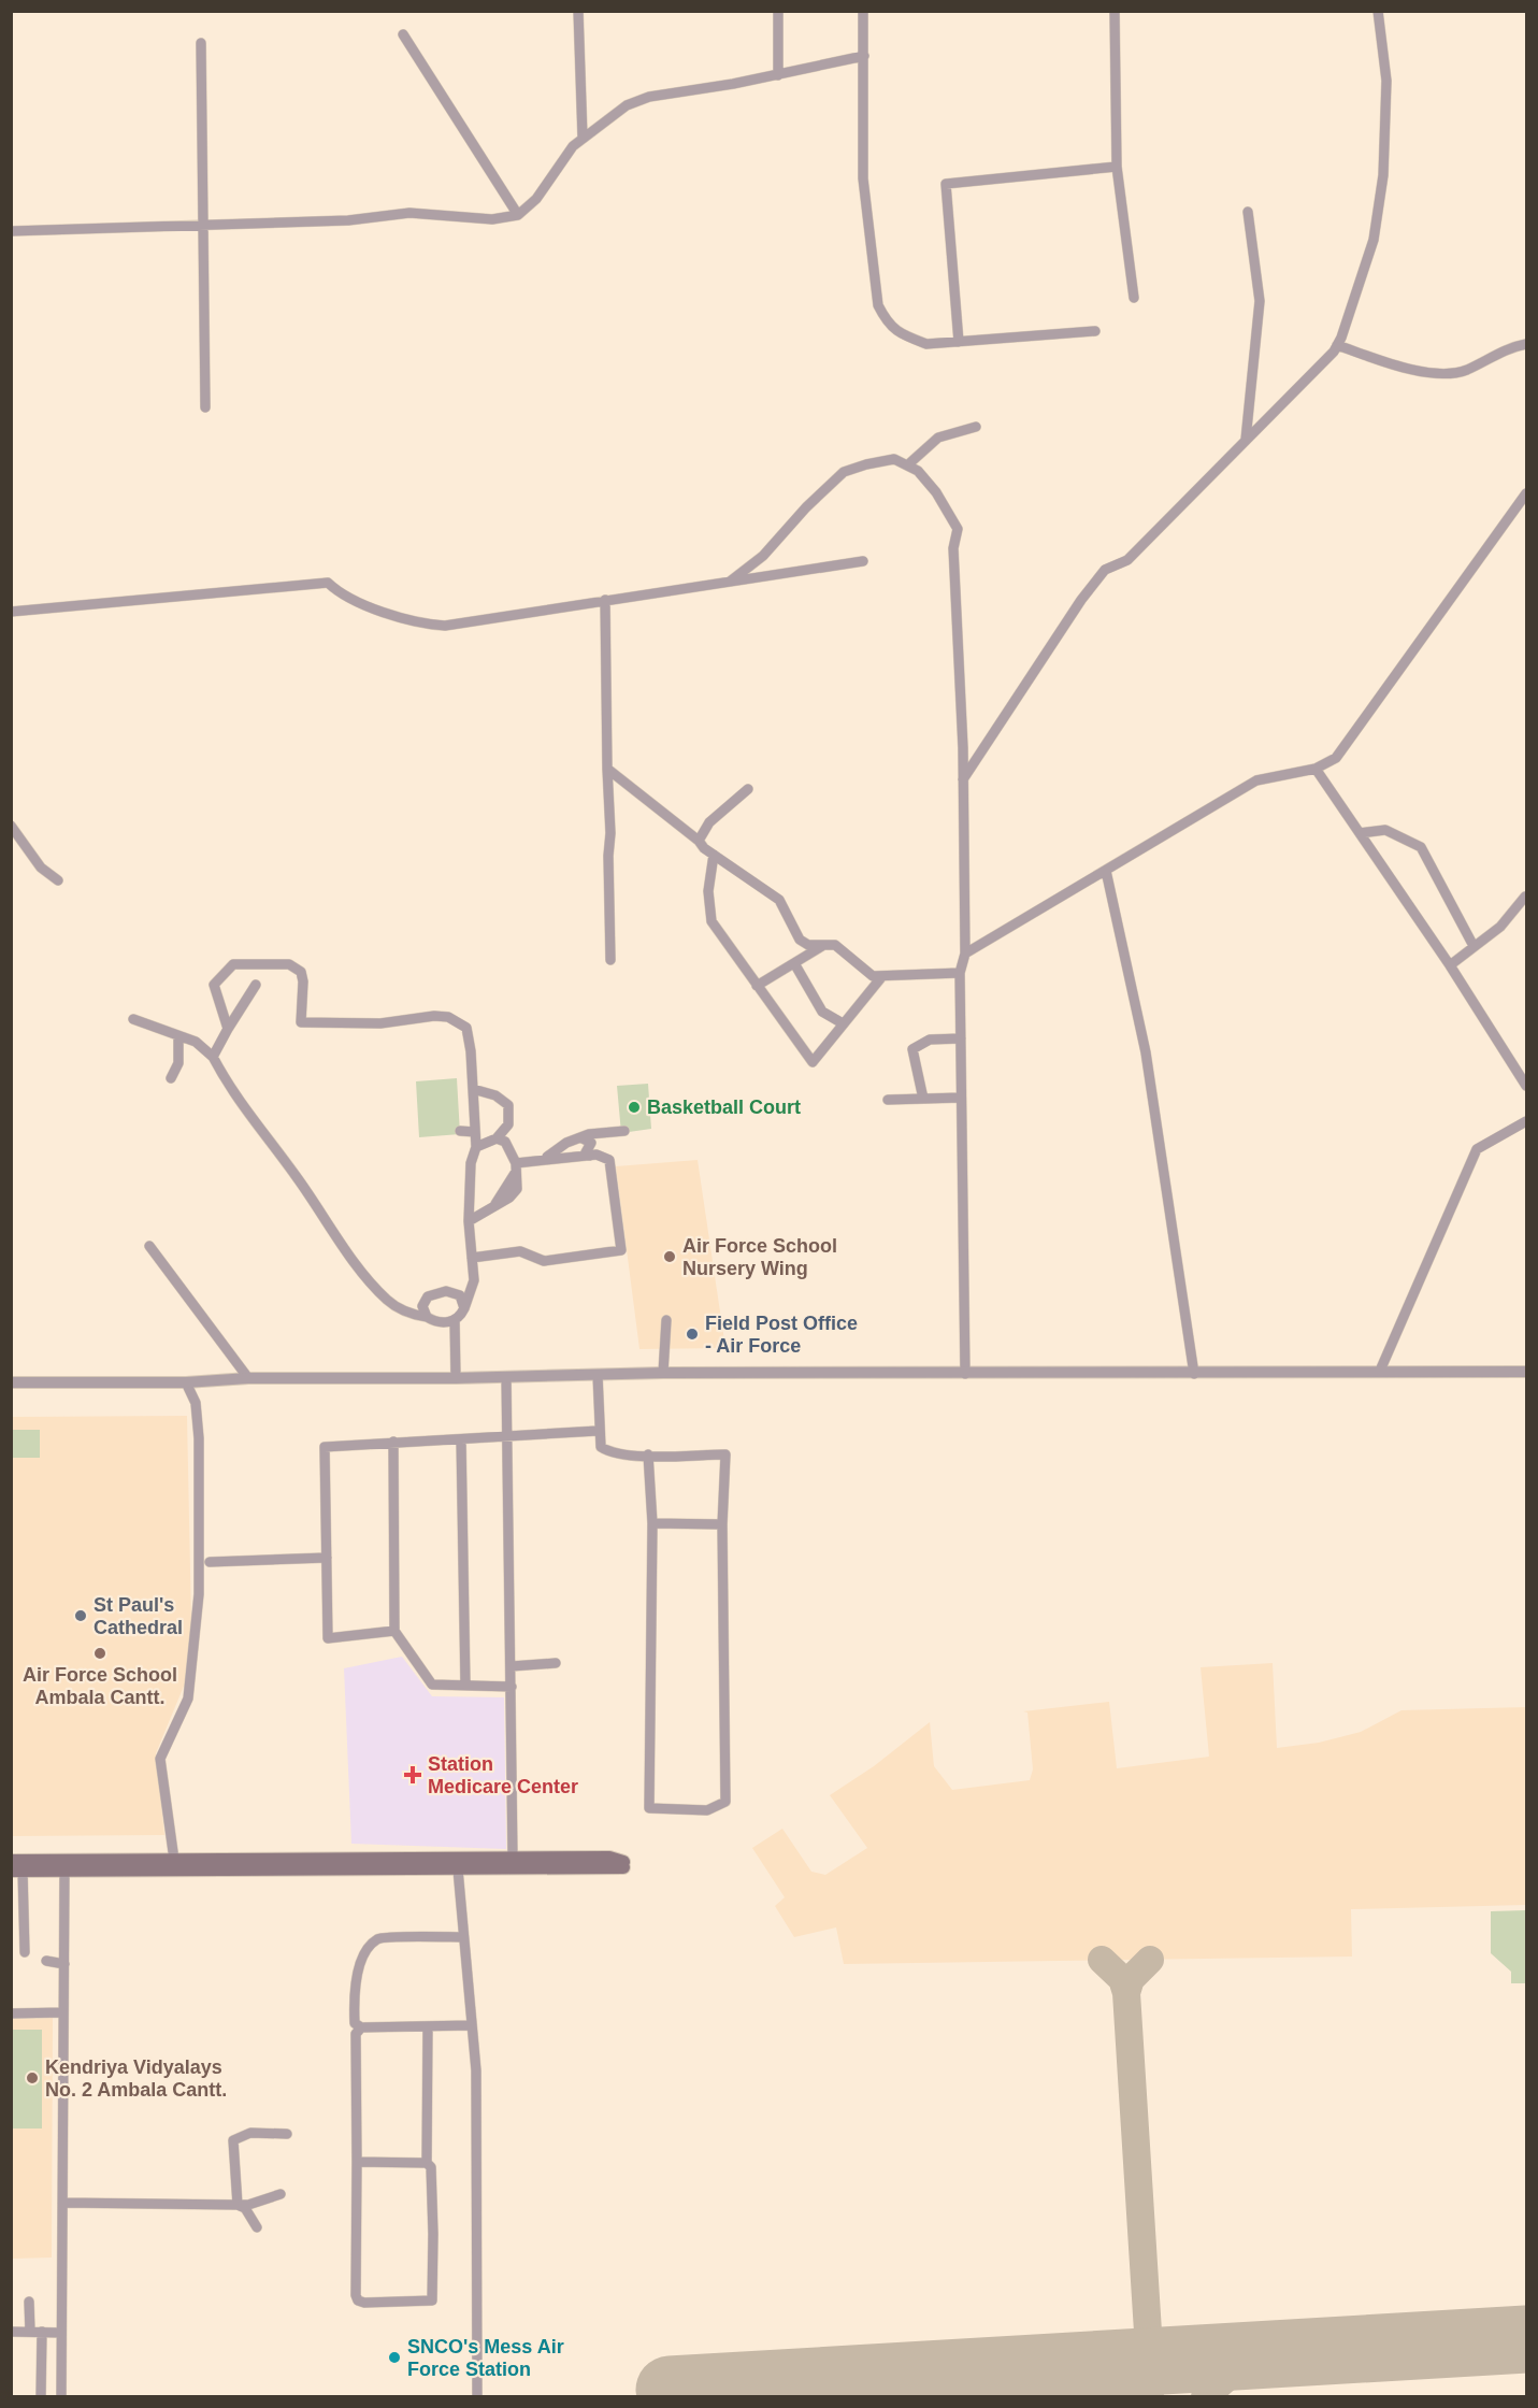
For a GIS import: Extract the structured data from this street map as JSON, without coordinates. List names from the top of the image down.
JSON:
{
  "places": {
    "other": [
      "Basketball Court",
      "Air Force School Nursery Wing",
      "Field Post Office - Air Force",
      "St Paul's Cathedral",
      "Air Force School Ambala Cantt.",
      "Kendriya Vidyalays No. 2 Ambala Cantt.",
      "SNCO's Mess Air Force Station"
    ],
    "health": ["Station Medicare Center"]
  }
}
